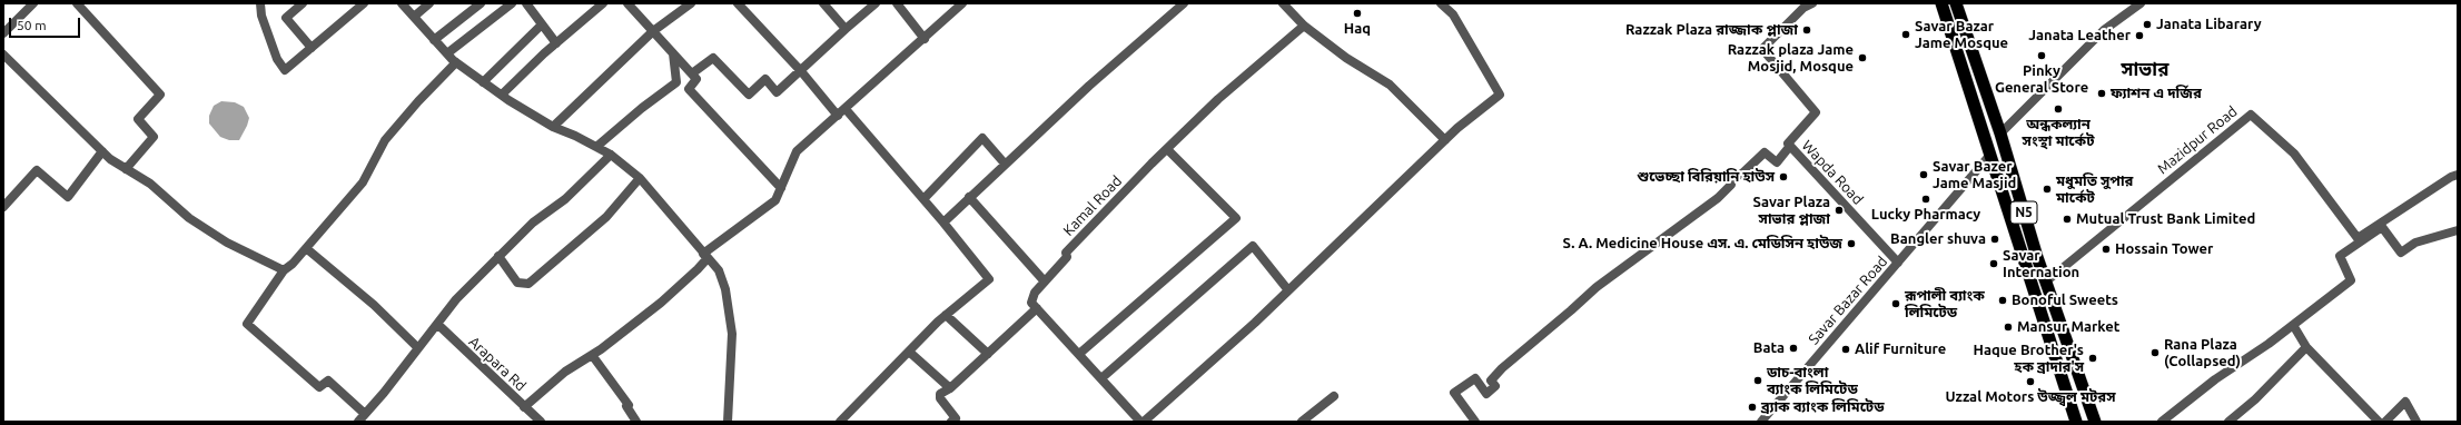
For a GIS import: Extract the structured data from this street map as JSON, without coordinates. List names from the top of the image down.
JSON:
{
  "streets": {
    "highway": ["N5"],
    "street": [
      "Mazidpur Road",
      "Wapda Road",
      "Kamal Road",
      "Savar Bazar Road",
      "Arapara Rd"
    ]
  },
  "crossings": [
    ["Mazidpur Road", "N5"],
    ["Wapda Road", "Savar Bazar Road"],
    ["N5", "Savar Bazar Road"]
  ],
  "districts": ["সাভার"],
  "places": [
    "Haq",
    "Janata Libarary",
    "Razzak Plaza রাজ্জাক প্লাজা",
    "Savar Bazar Jame Mosque",
    "Janata Leather",
    "Pinky General Store",
    "Razzak plaza Jame Mosjid, Mosque",
    "ফ্যাশন এ দর্জির",
    "অন্ধকল্যান সংস্থা মার্কেট",
    "Savar Bazer Jame Masjid",
    "শুভেচ্ছা বিরিয়ানি হাউস",
    "মধুমতি সুপার মার্কেট",
    "Lucky Pharmacy",
    "Savar Plaza সাভার প্লাজা",
    "Mutual Trust Bank Limited",
    "Bangler shuva",
    "S. A. Medicine House এস. এ. মেডিসিন হাউজ",
    "Hossain Tower",
    "Savar Internation",
    "Bonoful Sweets",
    "রূপালী ব্যাংক লিমিটেড",
    "Mansur Market",
    "Bata",
    "Alif Furniture",
    "Rana Plaza (Collapsed)",
    "Haque Brother's হক ব্রাদার'স",
    "ডাচ-বাংলা ব্যাংক লিমিটেড",
    "Uzzal Motors উজ্জ্বল মটরস",
    "ব্র্যাক ব্যাংক লিমিটেড"
  ],
  "scale_bar": "50 m"
}
